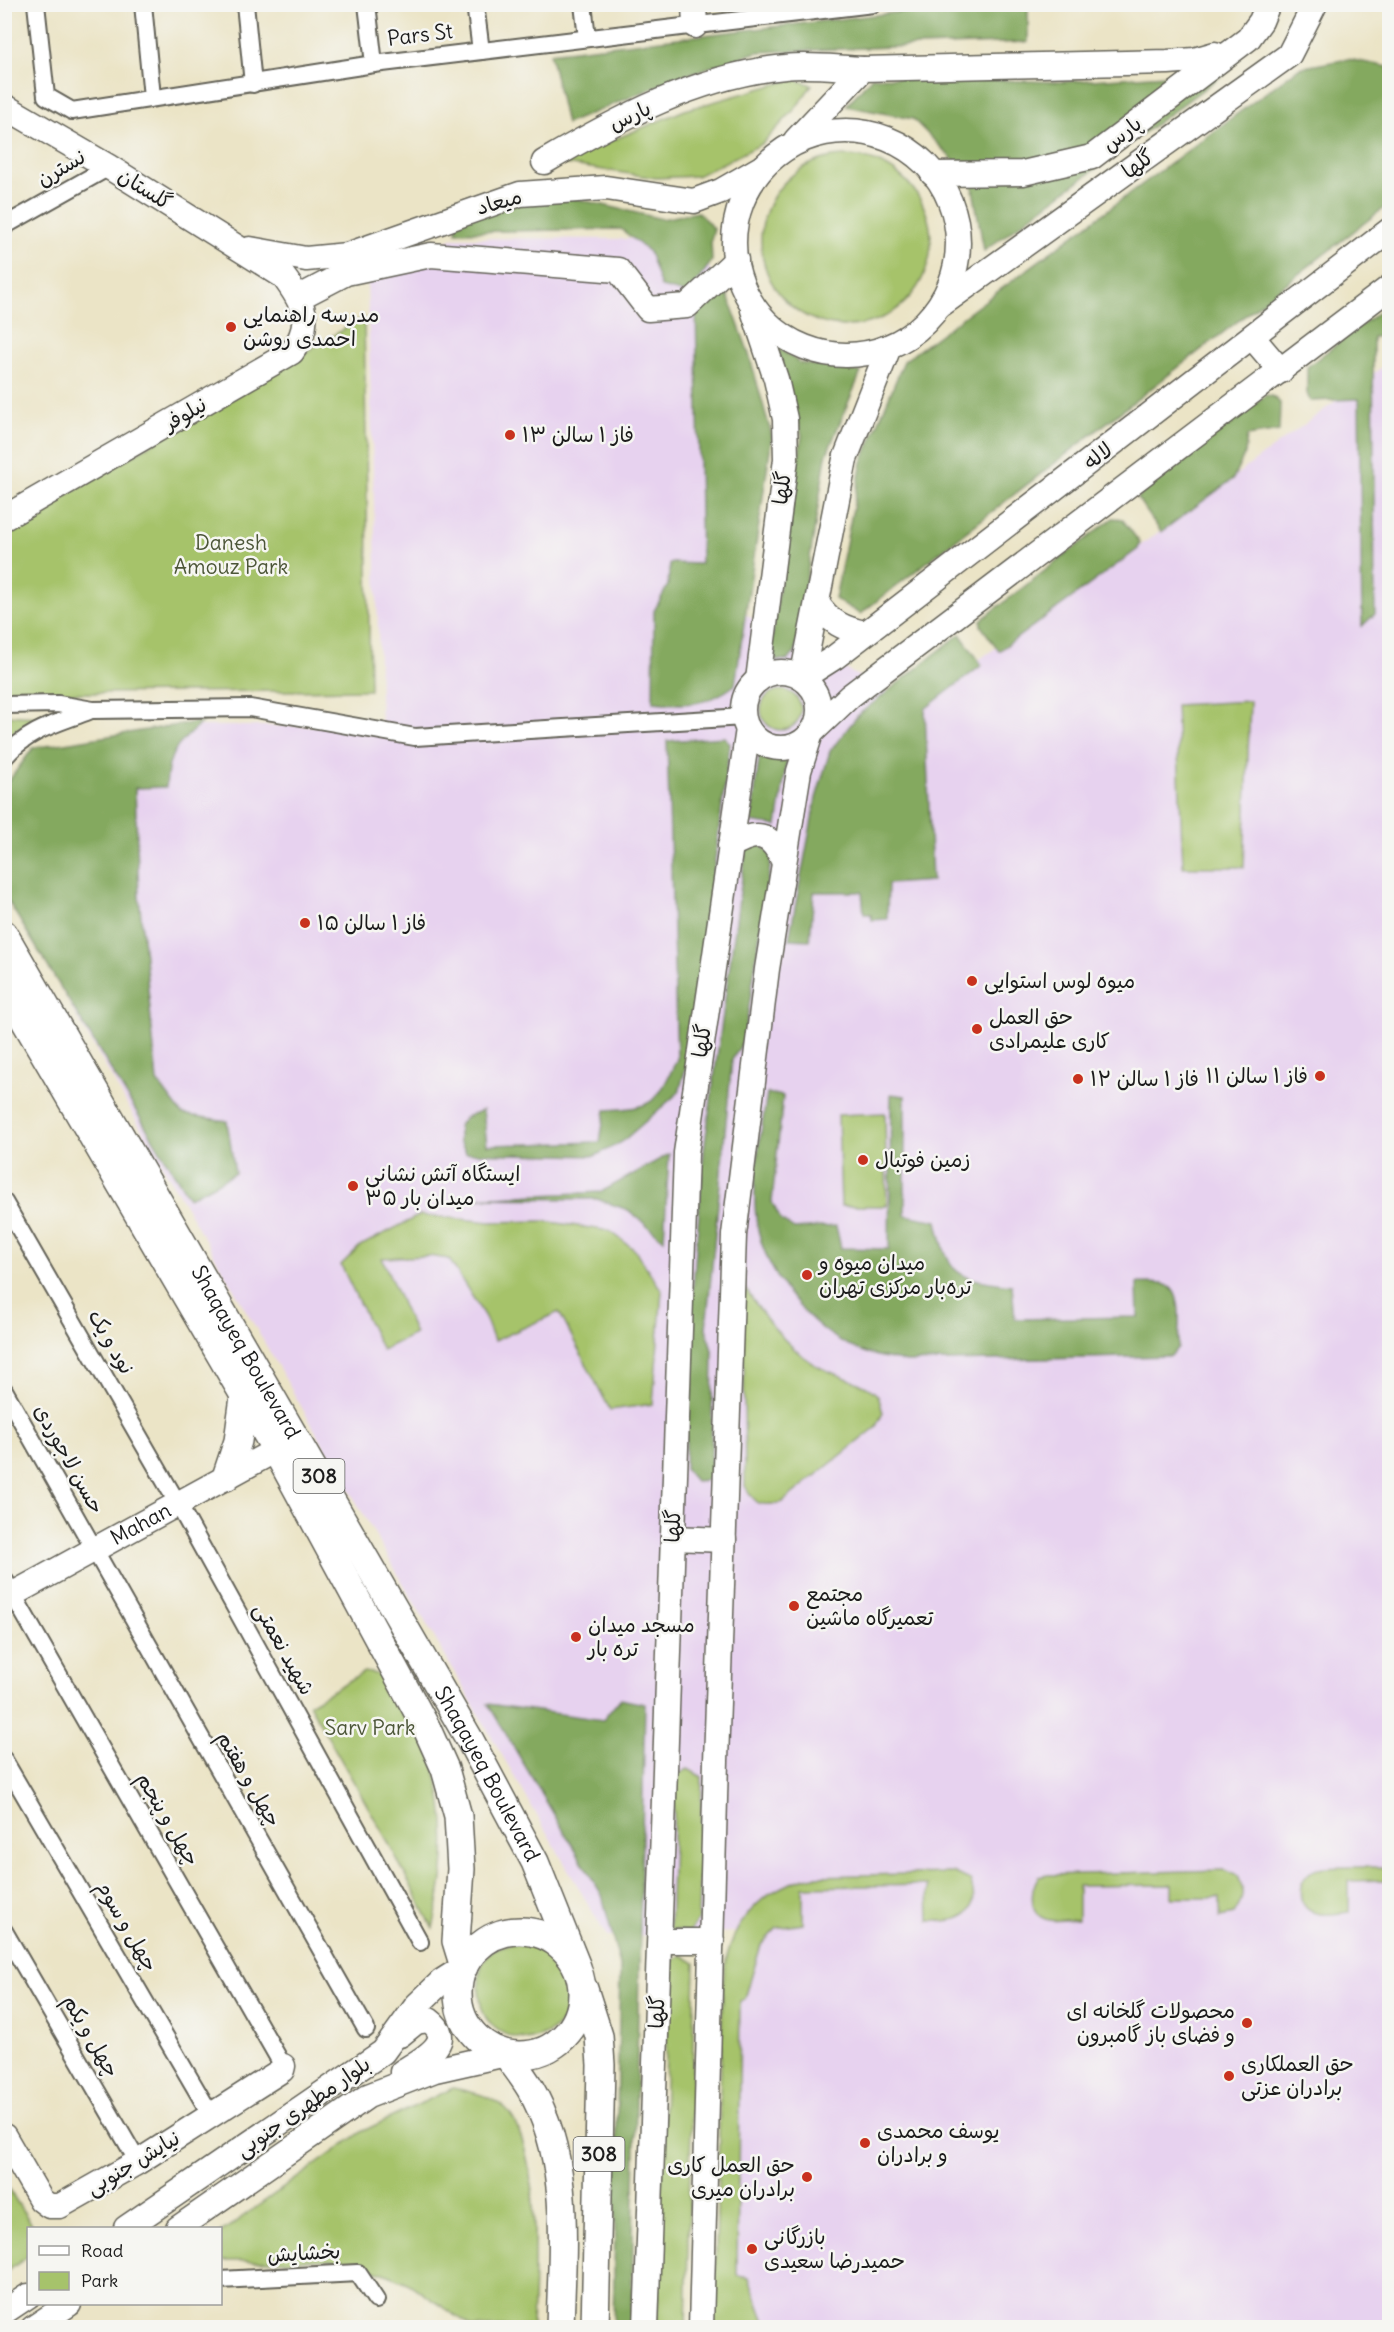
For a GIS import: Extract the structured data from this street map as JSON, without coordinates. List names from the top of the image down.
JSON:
{
  "streets": {
    "main road": ["Shaqayeq Boulevard", "308"],
    "street": [
      "Pars St",
      "پارس",
      "گلها",
      "نسترن",
      "گلستان",
      "میعاد",
      "نیلوفر",
      "لاله",
      "نود و یک",
      "حسن لاجوردی",
      "Mahan",
      "شهید نعمتی",
      "چهل و هفتم",
      "چهل و پنجم",
      "چهل و سوم",
      "چهل و یکم",
      "بلوار مطهری جنوبی",
      "نیایش جنوبی",
      "بخشایش"
    ]
  },
  "crossings": [
    ["گلها", "لاله"],
    ["نسترن", "گلستان"],
    ["گلستان", "میعاد"],
    ["گلستان", "نیلوفر"],
    ["نود و یک", "Mahan"],
    ["نود و یک", "شهید نعمتی"],
    ["Shaqayeq Boulevard", "308"],
    ["Shaqayeq Boulevard", "Mahan"],
    ["Shaqayeq Boulevard", "بلوار مطهری جنوبی"],
    ["حسن لاجوردی", "Mahan"],
    ["حسن لاجوردی", "چهل و هفتم"],
    ["308", "بلوار مطهری جنوبی"],
    ["Mahan", "شهید نعمتی"],
    ["Mahan", "چهل و هفتم"],
    ["Mahan", "چهل و پنجم"],
    ["چهل و پنجم", "نیایش جنوبی"],
    ["چهل و سوم", "نیایش جنوبی"],
    ["چهل و یکم", "نیایش جنوبی"]
  ],
  "parks": ["Danesh Amouz Park", "Sarv Park"],
  "places": [
    "مدرسه راهنمایی احمدی روشن",
    "فاز ۱ سالن ۱۳",
    "فاز ۱ سالن ۱۵",
    "میوه لوس استوایی",
    "حق العمل کاری علیمرادی",
    "فاز ۱ سالن ۱۱",
    "فاز ۱ سالن ۱۲",
    "زمین فوتبال",
    "ایستگاه آتش نشانی ۳۵ میدان بار",
    "میدان میوه و تره‌بار مرکزی تهران",
    "مجتمع تعمیرگاه ماشین",
    "مسجد میدان تره بار",
    "محصولات گلخانه ای و فضای باز گامبرون",
    "حق العملکاری برادران عزتی",
    "یوسف محمدی و برادران",
    "حق العمل کاری برادران میری",
    "بازرگانی حمیدرضا سعیدی"
  ],
  "legend": ["Road", "Park"]
}
